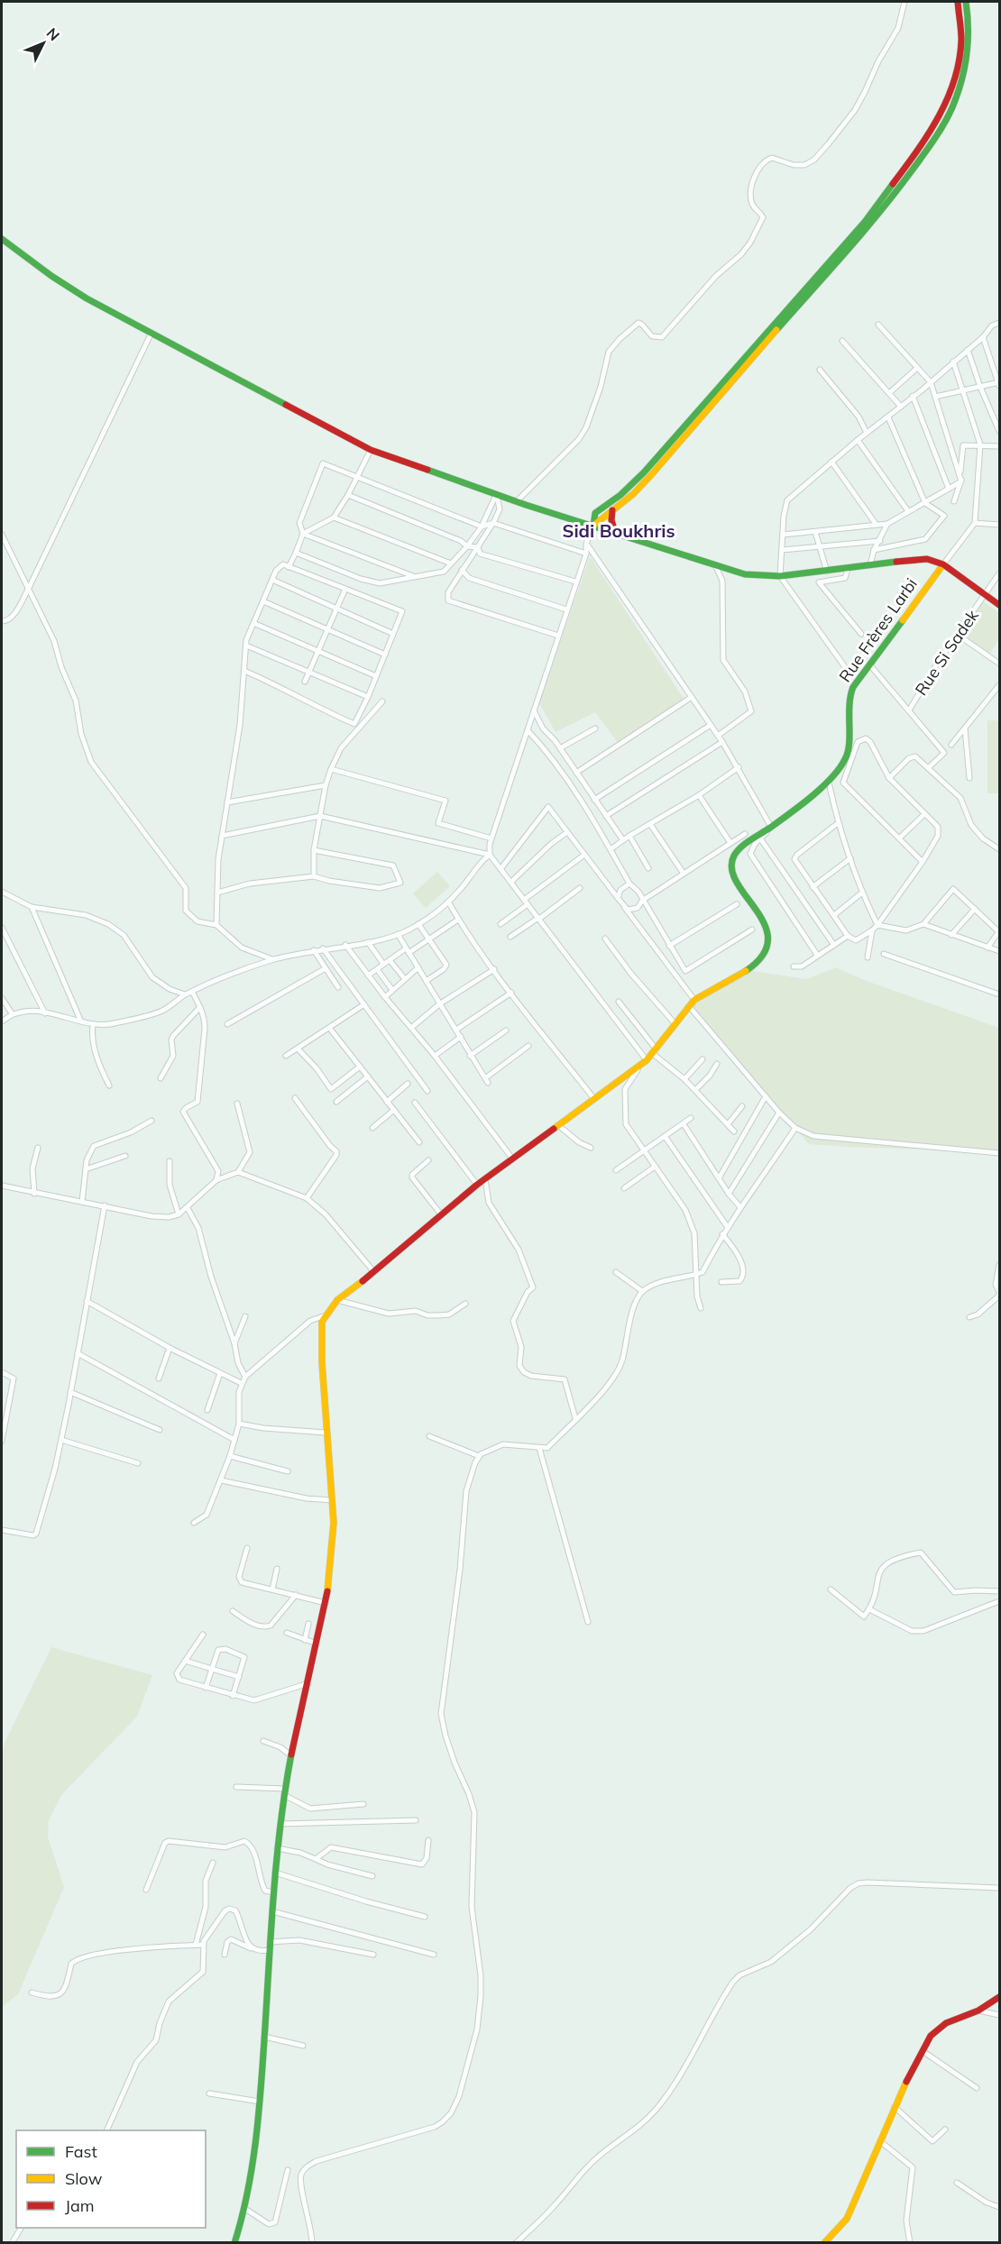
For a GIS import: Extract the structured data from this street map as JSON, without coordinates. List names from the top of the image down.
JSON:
{
  "streets": {
    "main road": ["Rue Frères Larbi"],
    "street": ["Rue Si Sadek"]
  },
  "districts": ["Sidi Boukhris"],
  "legend": ["Fast", "Slow", "Jam"],
  "north": "top right"
}
